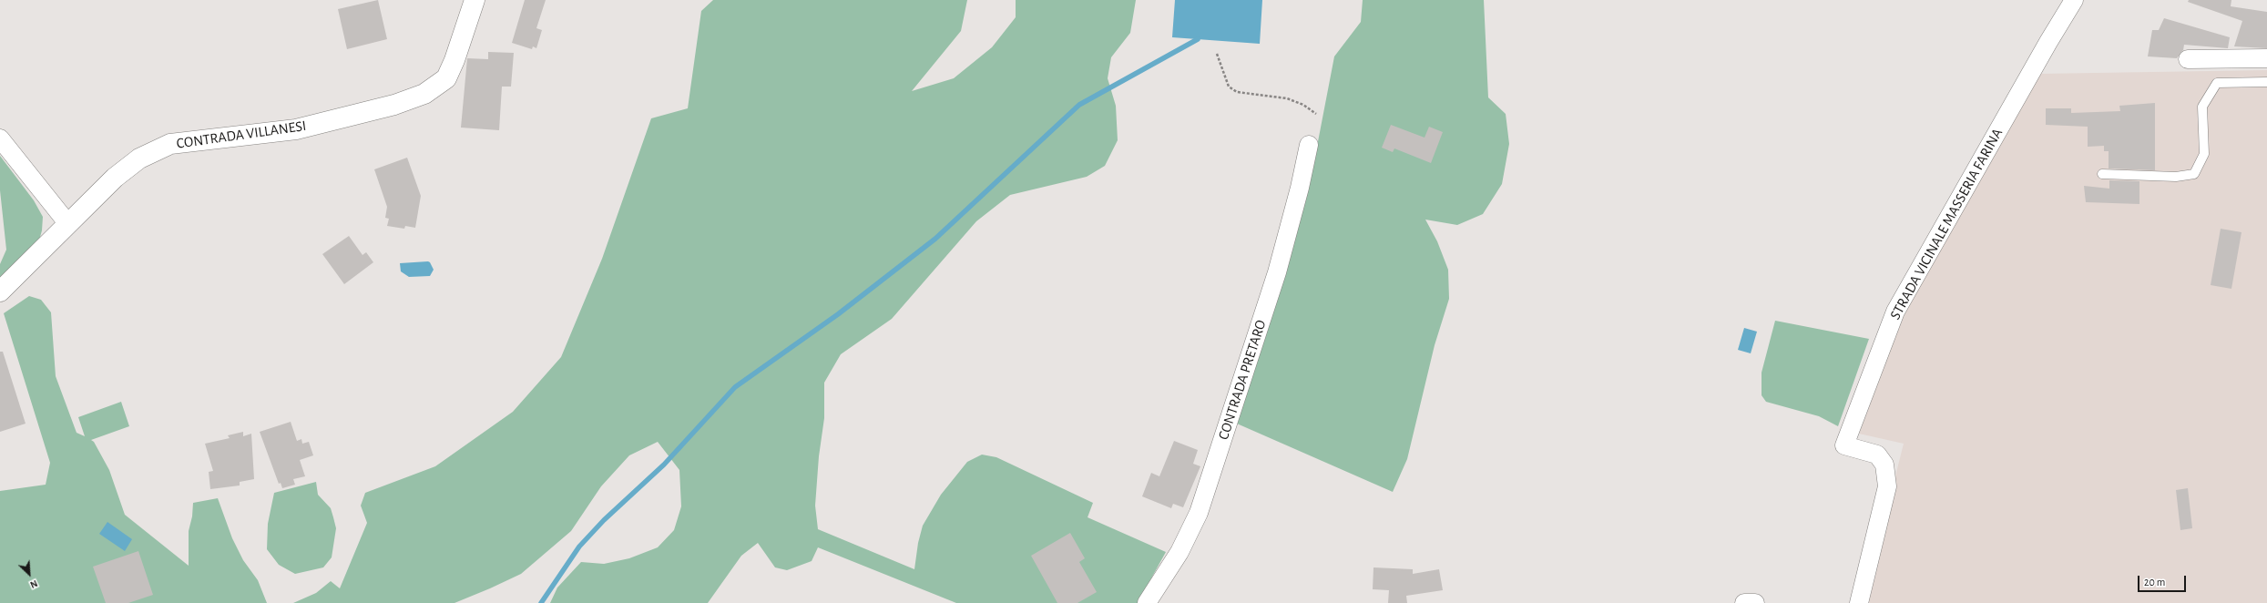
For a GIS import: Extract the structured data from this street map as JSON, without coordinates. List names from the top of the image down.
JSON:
{
  "streets": {
    "street": ["CONTRADA VILLANESI", "STRADA VICINALE MASSERIA FARINA", "CONTRADA PRETARO"]
  },
  "scale_bar": "20 m",
  "north": "bottom right"
}
